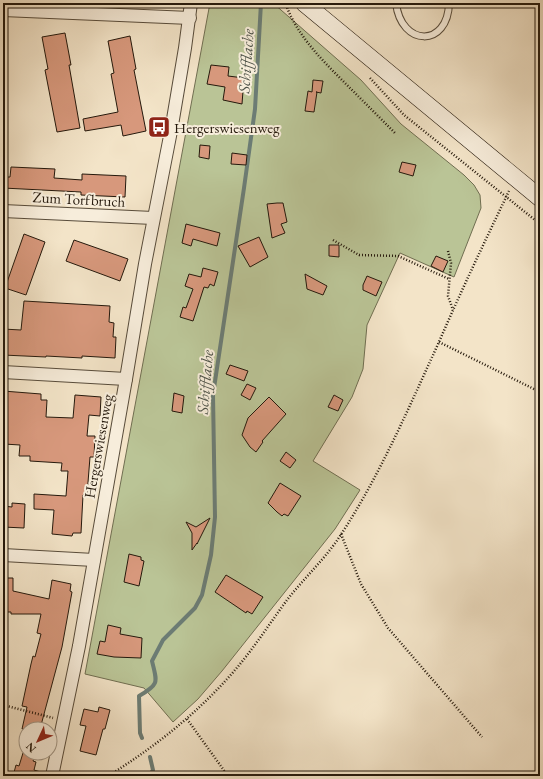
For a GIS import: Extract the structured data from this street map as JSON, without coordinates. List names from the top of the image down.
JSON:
{
  "streets": {
    "street": ["Zum Torfbruch", "Hergerswiesenweg"]
  },
  "crossings": [
    ["Zum Torfbruch", "Hergerswiesenweg"]
  ],
  "water": ["Schifflache"],
  "places": {
    "bus stop": ["Hergerswiesenweg"]
  },
  "north": "bottom left"
}
